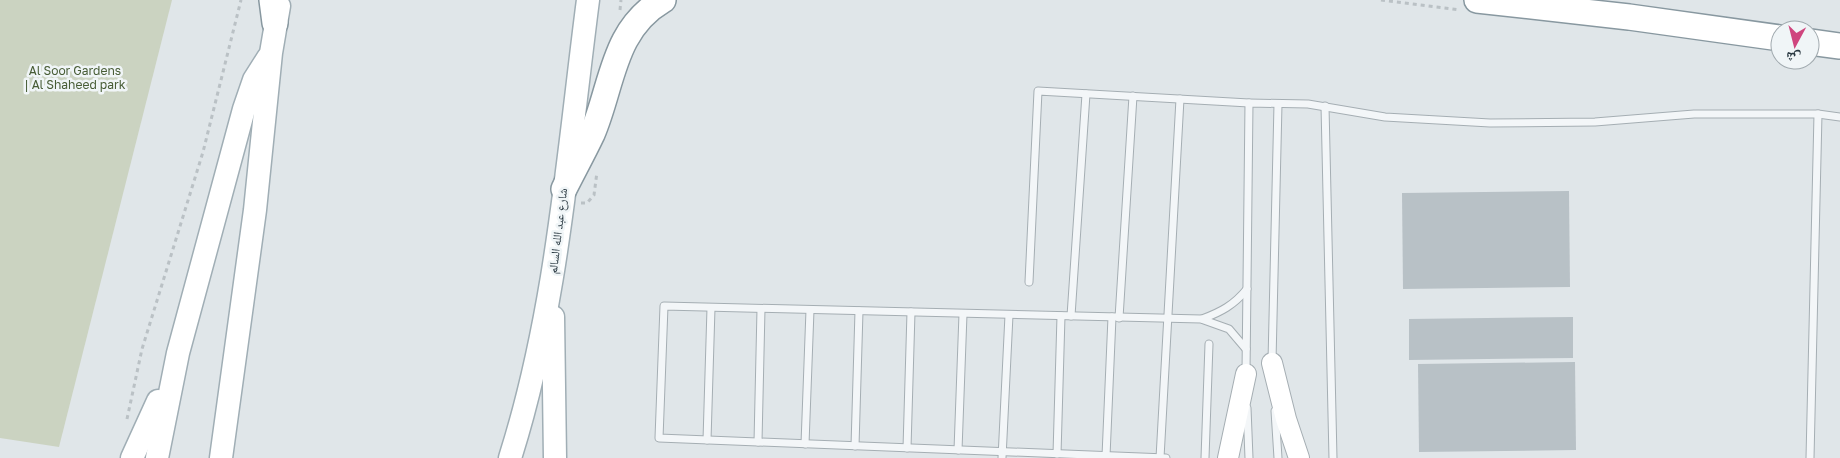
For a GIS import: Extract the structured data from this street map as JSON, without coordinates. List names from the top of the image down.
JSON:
{
  "streets": {
    "main road": ["شارع عبد الله السالم"]
  },
  "parks": ["Al Soor Gardens | Al Shaheed park"],
  "north": "bottom"
}
